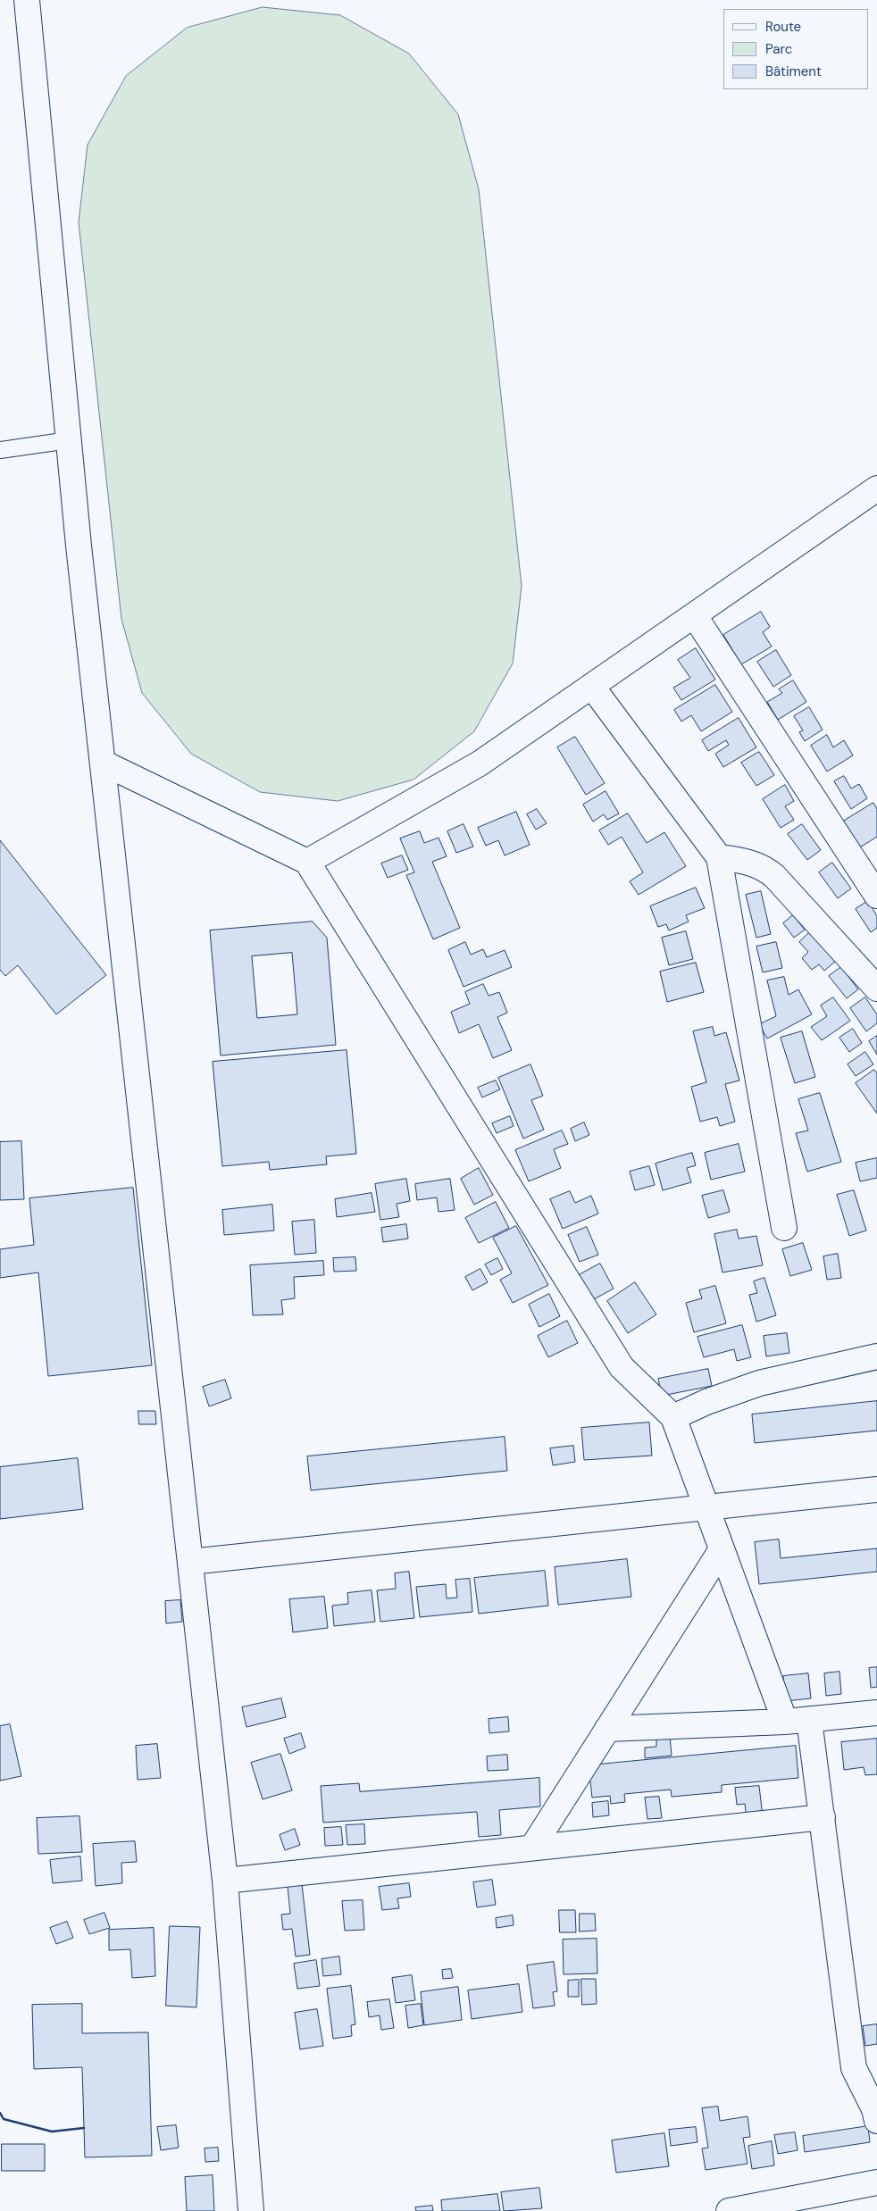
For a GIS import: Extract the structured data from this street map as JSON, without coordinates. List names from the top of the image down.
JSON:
{
  "legend": ["Route", "Parc", "Bâtiment"]
}
